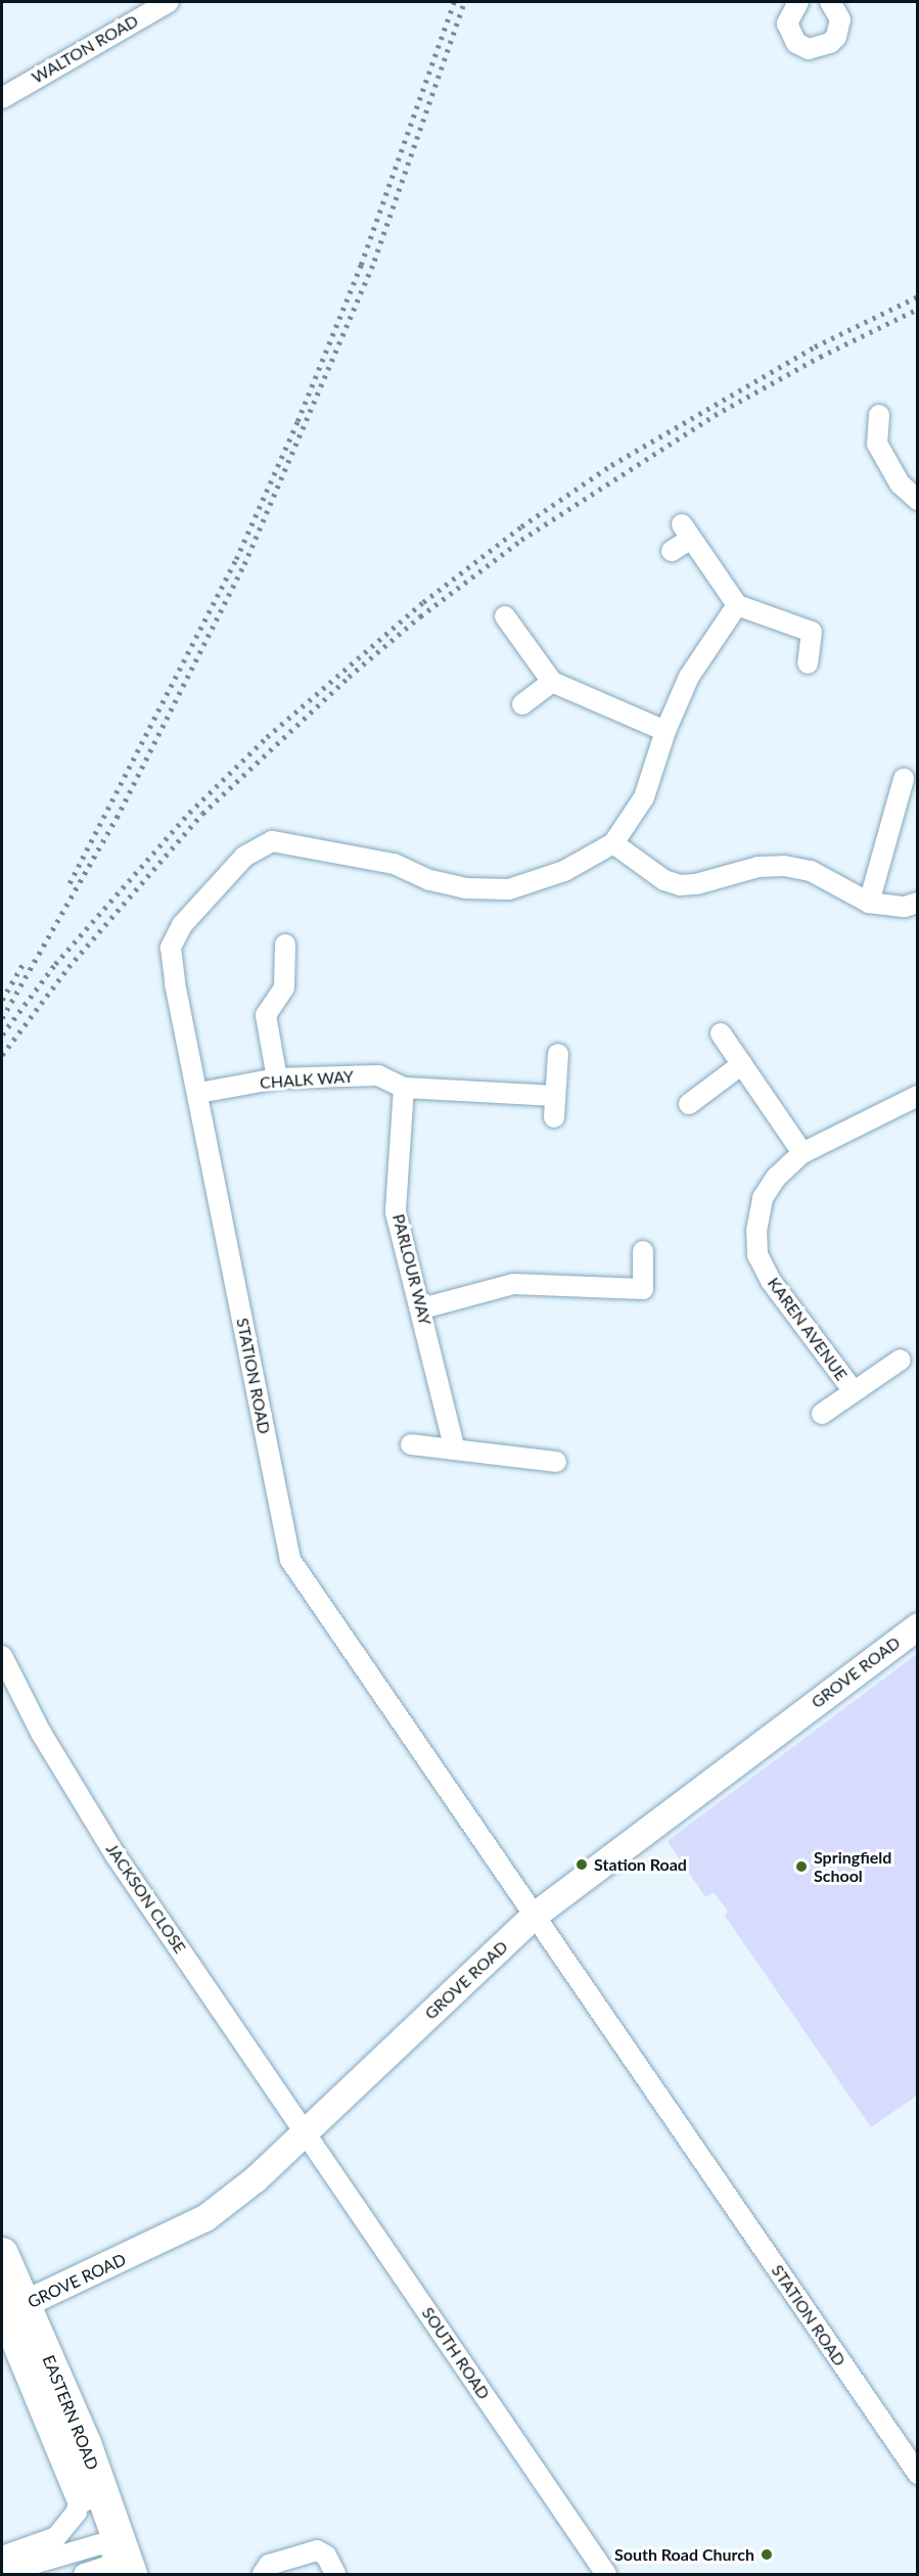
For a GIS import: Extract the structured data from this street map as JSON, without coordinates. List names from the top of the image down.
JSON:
{
  "streets": {
    "main road": ["EASTERN ROAD"],
    "street": [
      "WALTON ROAD",
      "CHALK WAY",
      "PARLOUR WAY",
      "KAREN AVENUE",
      "STATION ROAD",
      "GROVE ROAD",
      "JACKSON CLOSE",
      "SOUTH ROAD"
    ]
  },
  "crossings": [
    ["CHALK WAY", "PARLOUR WAY"],
    ["CHALK WAY", "STATION ROAD"],
    ["STATION ROAD", "GROVE ROAD"],
    ["GROVE ROAD", "JACKSON CLOSE"],
    ["GROVE ROAD", "SOUTH ROAD"],
    ["GROVE ROAD", "EASTERN ROAD"],
    ["JACKSON CLOSE", "SOUTH ROAD"]
  ],
  "places": ["Station Road", "Springfield School", "South Road Church"]
}
